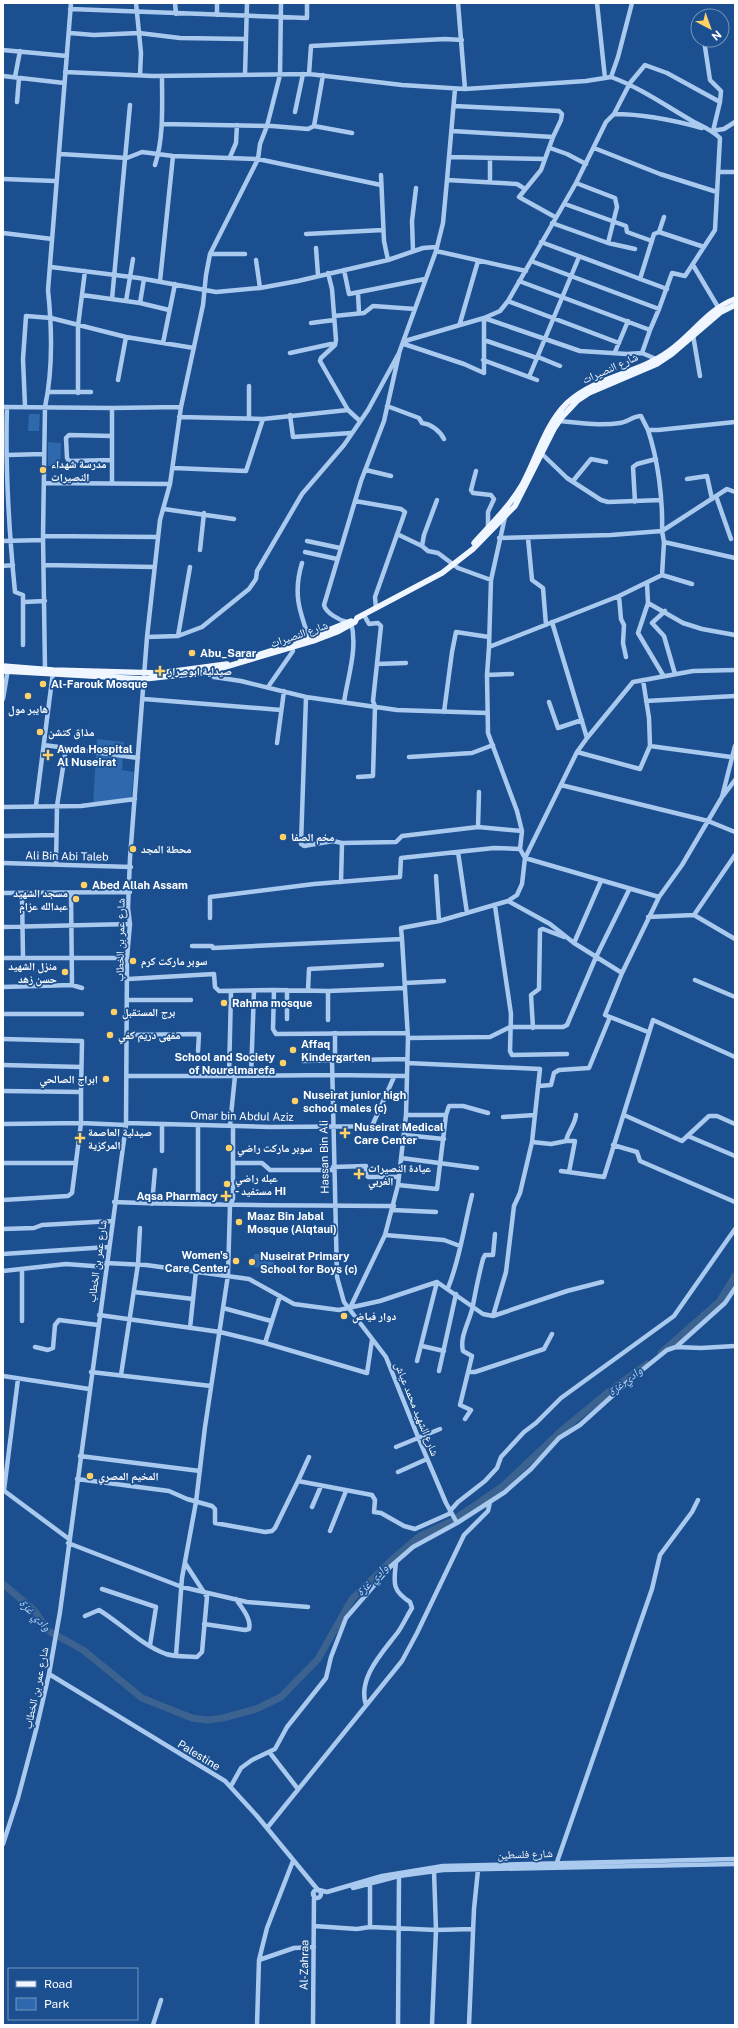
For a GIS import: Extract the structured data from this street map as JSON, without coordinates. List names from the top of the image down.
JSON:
{
  "streets": {
    "main road": ["شارع النصيرات"],
    "street": [
      "Ali Bin Abi Taleb",
      "شارع عمر بن الخطاب",
      "Omar bin Abdul Aziz",
      "Hassan Bin Ali",
      "شارع الشهيد محمد عياش",
      "Palestine",
      "شارع فلسطين",
      "Al-Zahraa"
    ]
  },
  "crossings": [
    ["Ali Bin Abi Taleb", "شارع عمر بن الخطاب"],
    ["شارع عمر بن الخطاب", "Omar bin Abdul Aziz"],
    ["شارع عمر بن الخطاب", "Palestine"],
    ["Omar bin Abdul Aziz", "Hassan Bin Ali"],
    ["Hassan Bin Ali", "شارع الشهيد محمد عياش"],
    ["Palestine", "شارع فلسطين"],
    ["Palestine", "Al-Zahraa"],
    ["شارع فلسطين", "Al-Zahraa"]
  ],
  "water": ["وادي غزة"],
  "places": {
    "other": [
      "مدرسة شهداء النصيرات",
      "Abu_Sarar",
      "Al-Farouk Mosque",
      "هايبر مول",
      "مذاق كتشن",
      "مخم الصفا",
      "محطة المجد",
      "Abed Allah Assam",
      "مسجد الشهيد عبدالله عزام",
      "سوبر ماركت كرم",
      "منزل الشهيد حسن زهد",
      "Rahma mosque",
      "برج المستقبل",
      "مقهى دريم كفي",
      "Affaq Kindergarten",
      "School and Society of Nourelmarefa",
      "ابراج الصالحي",
      "Nuseirat junior high school males (c)",
      "سوبر ماركت راضي",
      "عبله راضي - مستفيد HI",
      "Maaz Bin Jabal Mosque (Alqtaui)",
      "Women's Care Center",
      "Nuseirat Primary School for Boys (c)",
      "دوار فياض",
      "المخيم المصري"
    ],
    "health": [
      "صيدلية ابوصرار",
      "Awda Hospital Al Nuseirat",
      "Nuseirat Medical Care Center",
      "صيدلية العاصمة المركزية",
      "عيادة النصيرات الغربي",
      "Aqsa Pharmacy"
    ]
  },
  "legend": ["Road", "Park"],
  "north": "bottom right"
}
